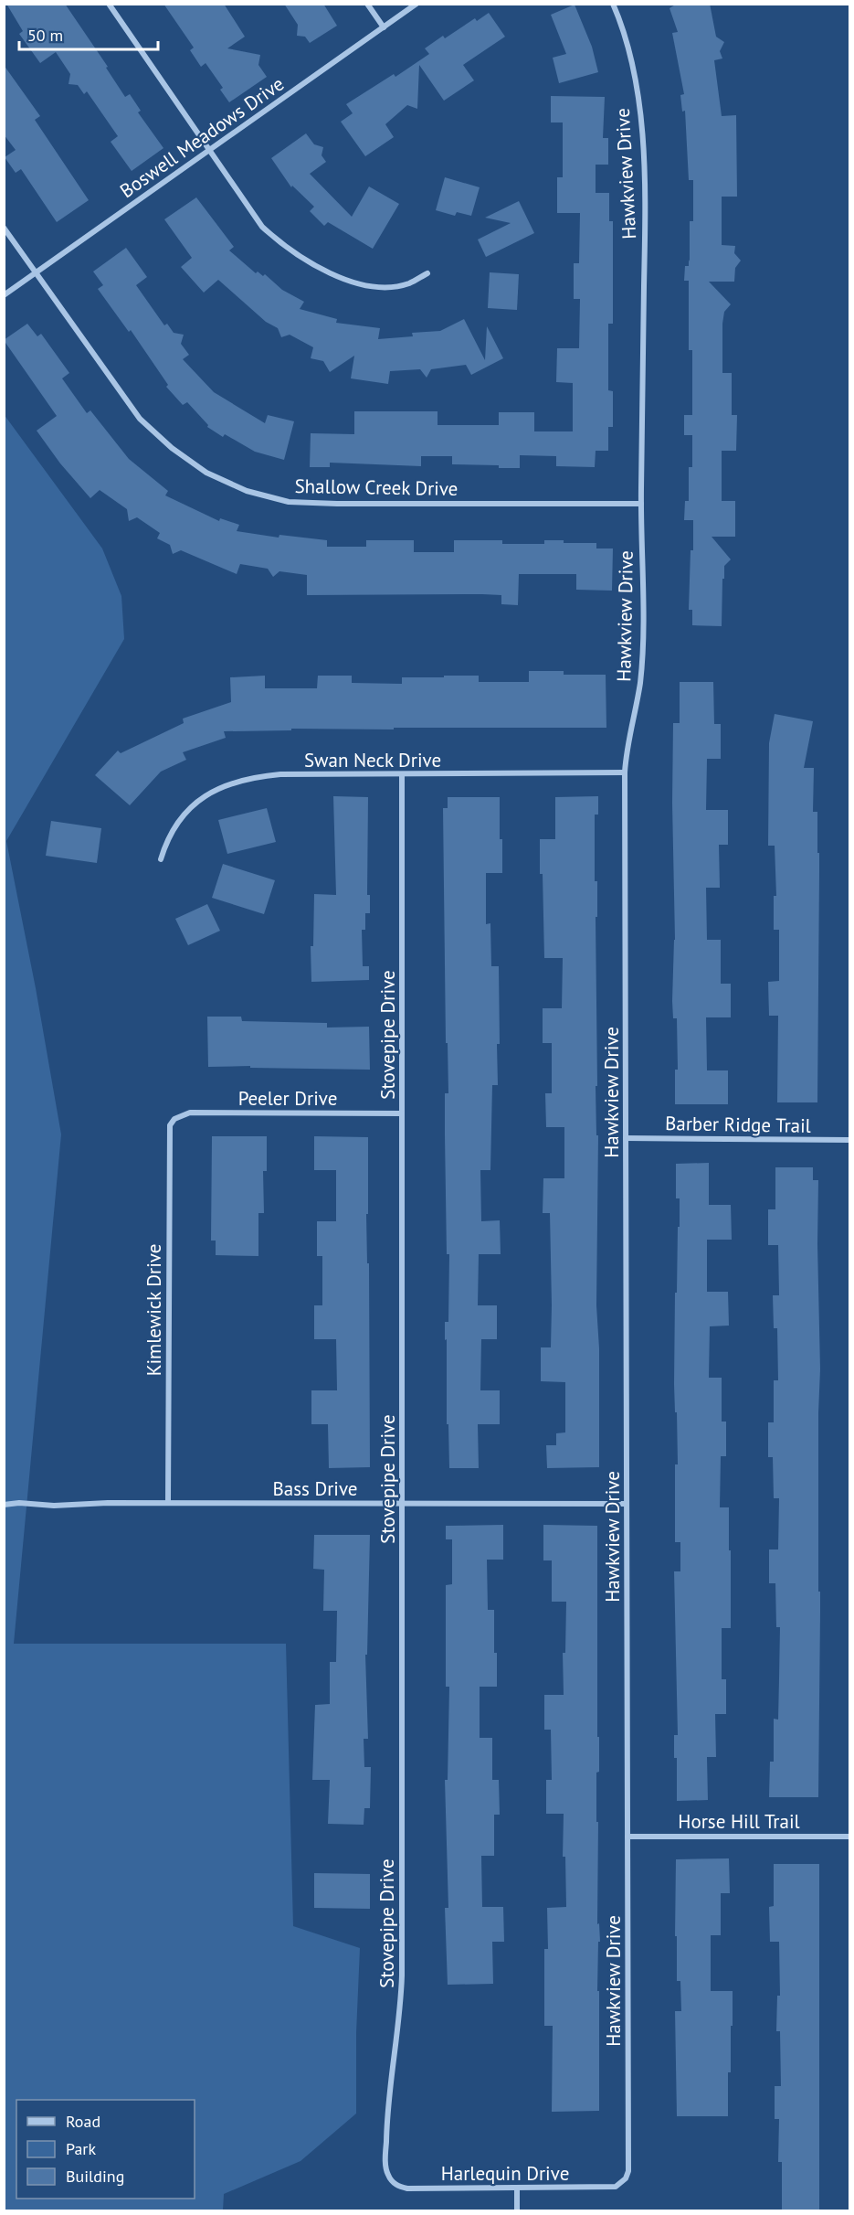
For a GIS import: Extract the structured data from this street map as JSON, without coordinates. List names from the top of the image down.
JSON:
{
  "streets": {
    "street": [
      "Boswell Meadows Drive",
      "Hawkview Drive",
      "Shallow Creek Drive",
      "Swan Neck Drive",
      "Stovepipe Drive",
      "Peeler Drive",
      "Barber Ridge Trail",
      "Kimlewick Drive",
      "Bass Drive",
      "Horse Hill Trail",
      "Harlequin Drive"
    ]
  },
  "crossings": [
    ["Boswell Meadows Drive", "Shallow Creek Drive"],
    ["Hawkview Drive", "Shallow Creek Drive"],
    ["Hawkview Drive", "Swan Neck Drive"],
    ["Hawkview Drive", "Barber Ridge Trail"],
    ["Hawkview Drive", "Bass Drive"],
    ["Hawkview Drive", "Horse Hill Trail"],
    ["Hawkview Drive", "Harlequin Drive"],
    ["Swan Neck Drive", "Stovepipe Drive"],
    ["Stovepipe Drive", "Peeler Drive"],
    ["Stovepipe Drive", "Bass Drive"],
    ["Stovepipe Drive", "Harlequin Drive"],
    ["Peeler Drive", "Kimlewick Drive"],
    ["Kimlewick Drive", "Bass Drive"]
  ],
  "legend": ["Road", "Park", "Building"],
  "scale_bar": "50 m"
}
